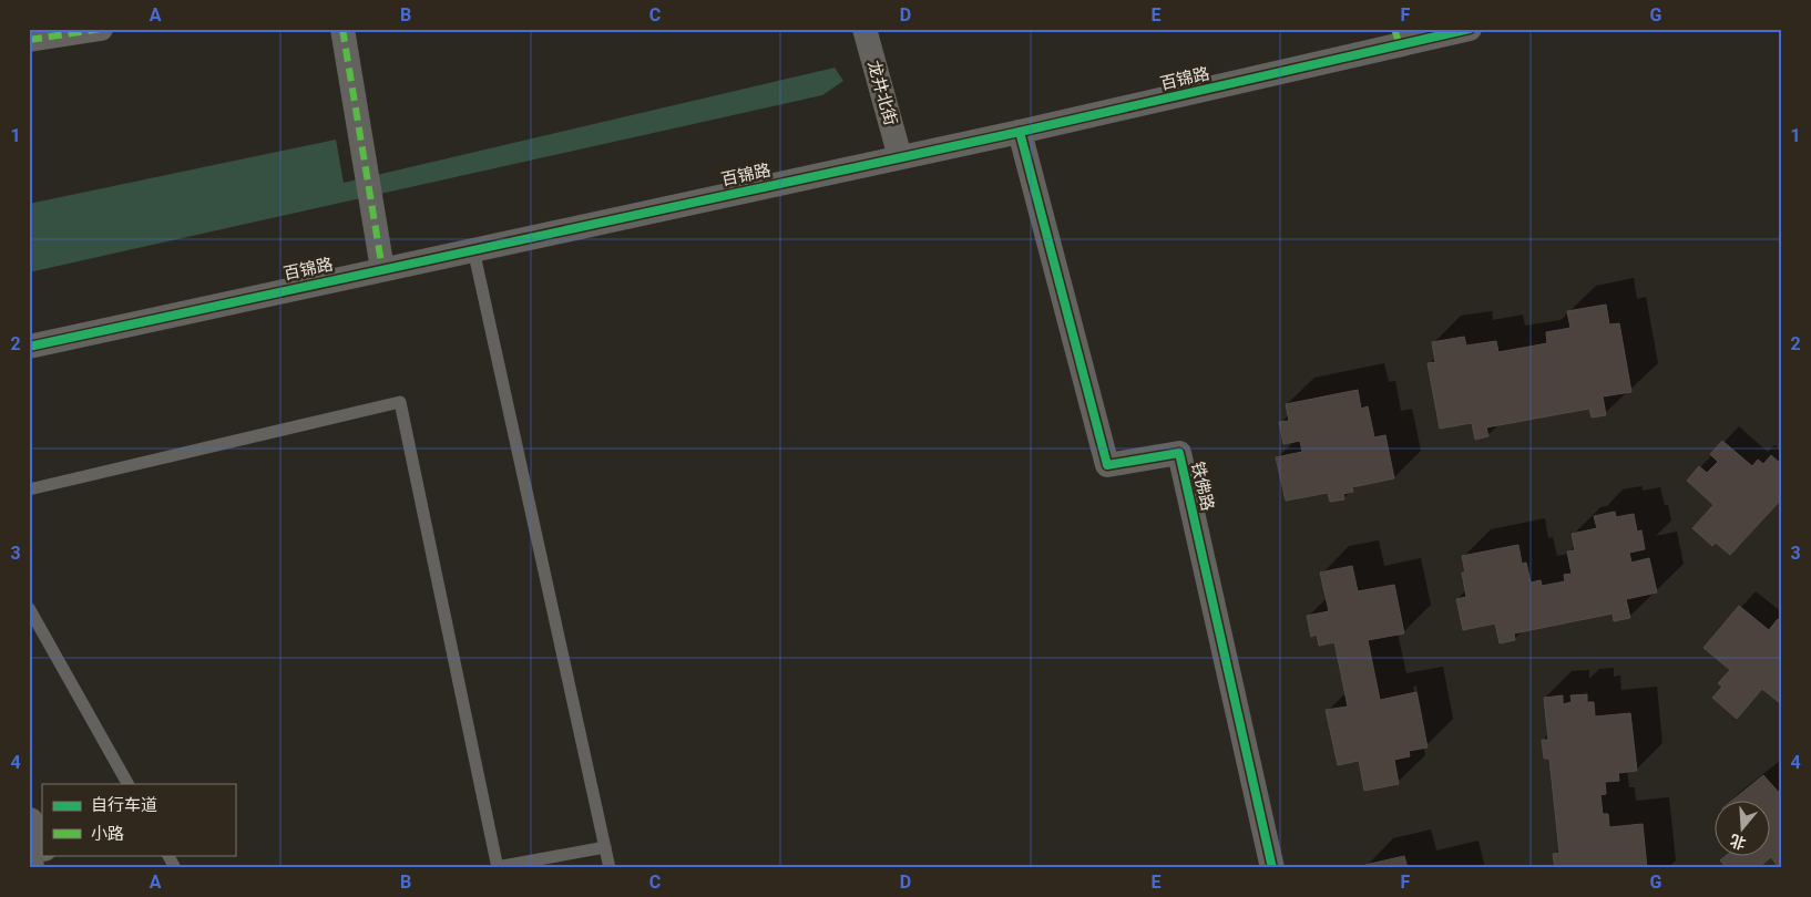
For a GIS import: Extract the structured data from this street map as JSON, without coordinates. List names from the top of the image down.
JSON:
{
  "streets": {
    "street": ["百锦路", "龙井北街", "铁佛路"]
  },
  "crossings": [
    ["百锦路", "龙井北街"],
    ["百锦路", "铁佛路"]
  ],
  "legend": ["自行车道", "小路"],
  "north": "bottom",
  "grid": {
    "columns": [
      "A",
      "B",
      "C",
      "D",
      "E",
      "F",
      "G"
    ],
    "rows": [
      "1",
      "2",
      "3",
      "4"
    ]
  }
}
